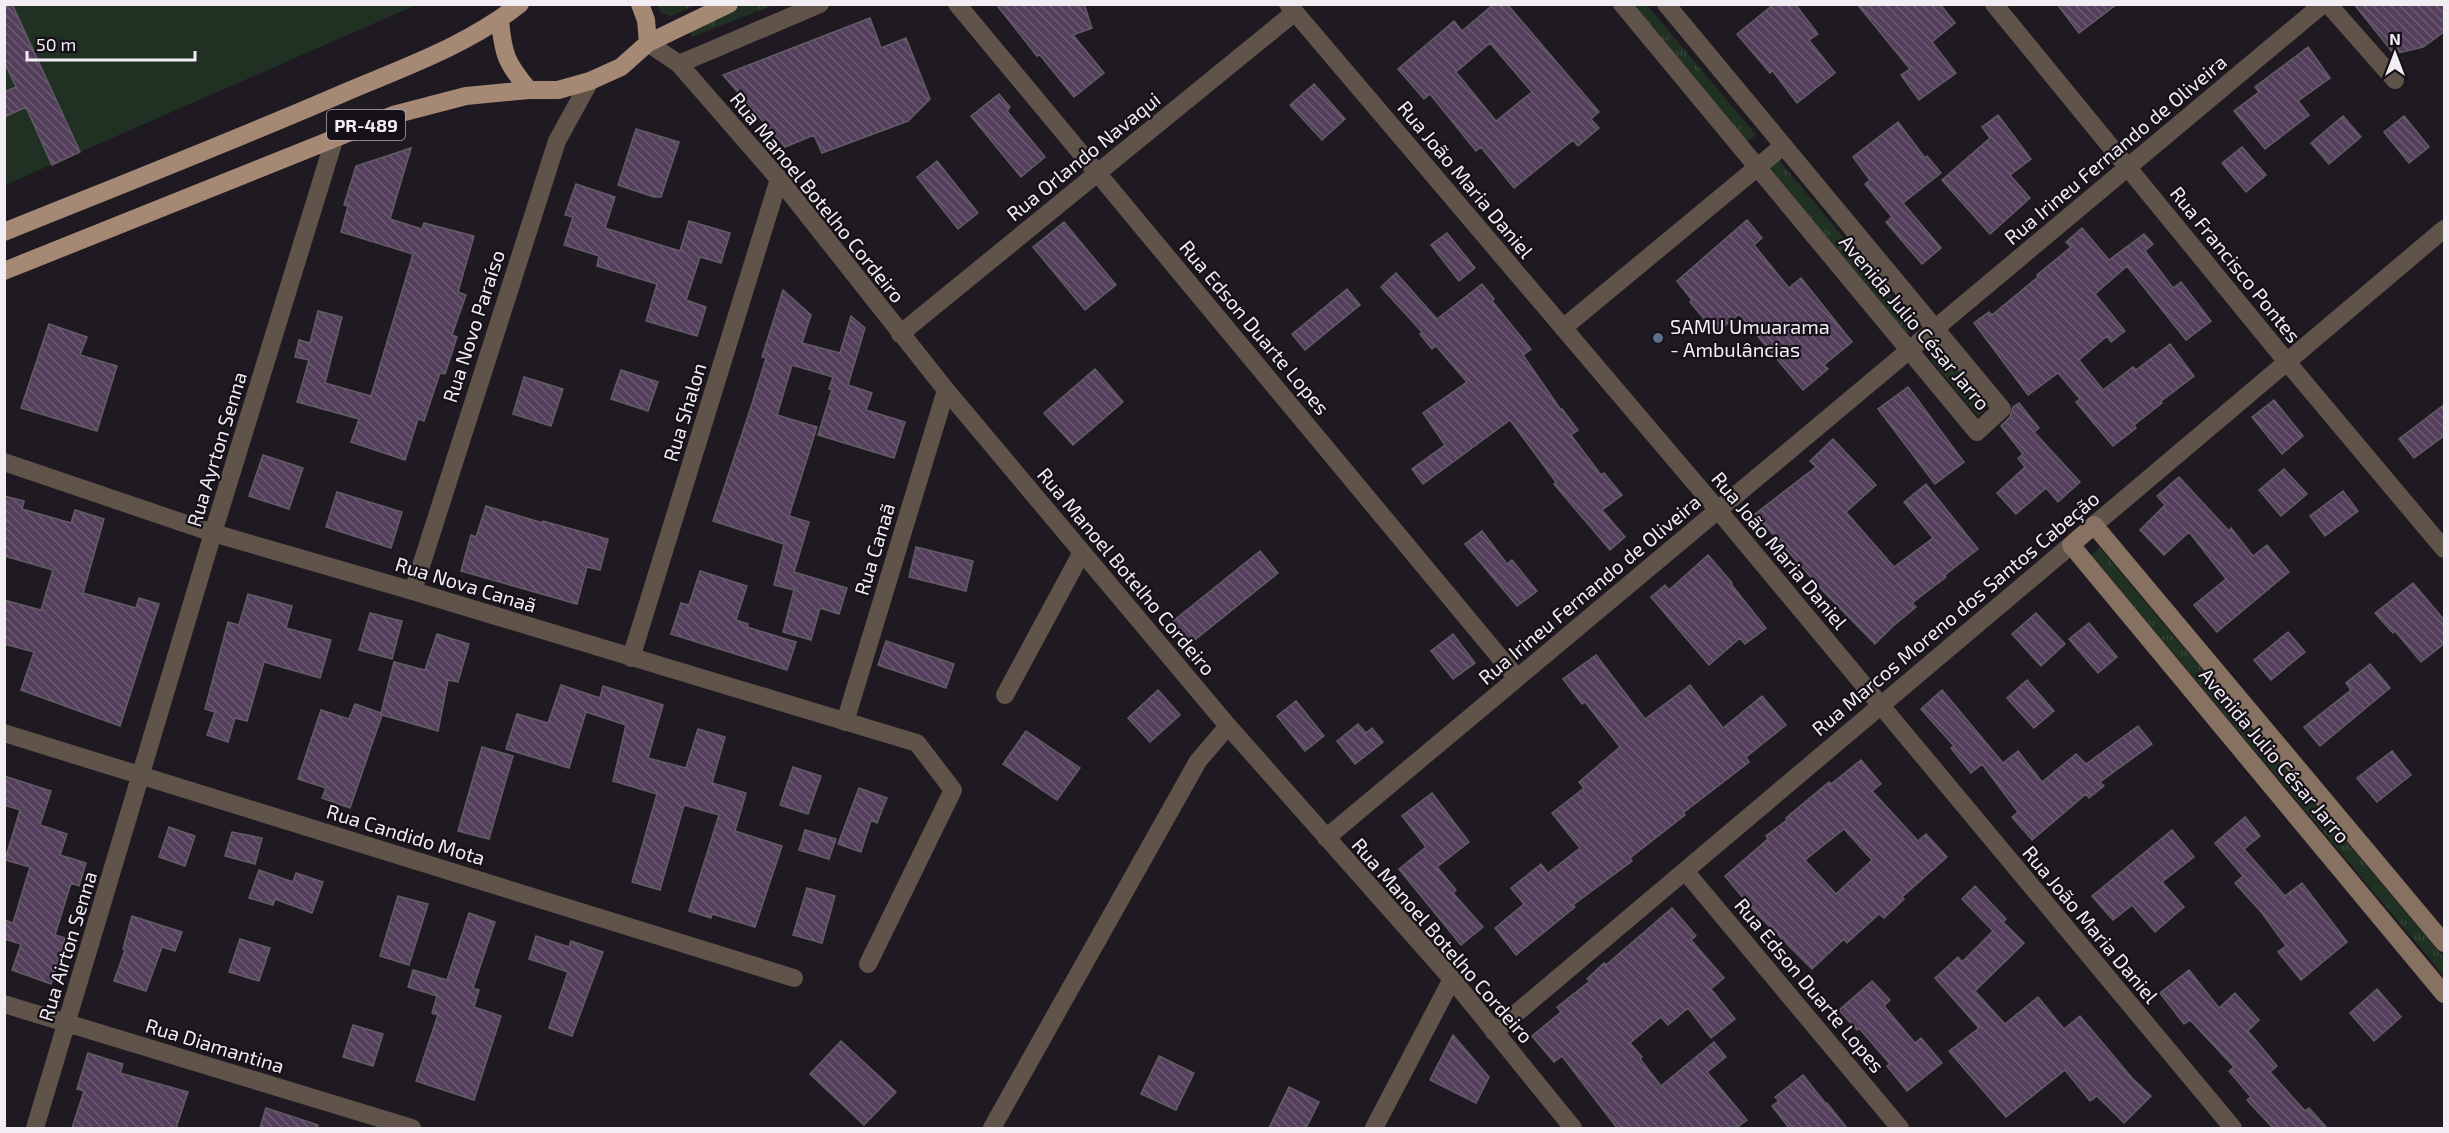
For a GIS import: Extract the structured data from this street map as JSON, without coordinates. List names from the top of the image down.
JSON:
{
  "streets": {
    "main road": ["PR-489"],
    "street": [
      "Rua Irineu Fernando de Oliveira",
      "Rua Orlando Navaqui",
      "Rua João Maria Daniel",
      "Rua Manoel Botelho Cordeiro",
      "Rua Francisco Pontes",
      "Avenida Julio César Jarro",
      "Rua Novo Paraíso",
      "Rua Edson Duarte Lopes",
      "Rua Shalon",
      "Rua Ayrton Senna",
      "Rua Canaã",
      "Rua Nova Canaã",
      "Rua Marcos Moreno dos Santos Cabeção",
      "Rua Candido Mota",
      "Rua Airton Senna",
      "Rua Diamantina"
    ]
  },
  "crossings": [
    ["PR-489", "Rua Manoel Botelho Cordeiro"],
    ["PR-489", "Rua Novo Paraíso"],
    ["PR-489", "Rua Ayrton Senna"],
    ["Rua Irineu Fernando de Oliveira", "Rua João Maria Daniel"],
    ["Rua Irineu Fernando de Oliveira", "Rua Manoel Botelho Cordeiro"],
    ["Rua Irineu Fernando de Oliveira", "Rua Francisco Pontes"],
    ["Rua Irineu Fernando de Oliveira", "Avenida Julio César Jarro"],
    ["Rua Irineu Fernando de Oliveira", "Rua Edson Duarte Lopes"],
    ["Rua Orlando Navaqui", "Rua João Maria Daniel"],
    ["Rua Orlando Navaqui", "Rua Manoel Botelho Cordeiro"],
    ["Rua Orlando Navaqui", "Rua Edson Duarte Lopes"],
    ["Rua João Maria Daniel", "Rua Marcos Moreno dos Santos Cabeção"],
    ["Rua Manoel Botelho Cordeiro", "Rua Shalon"],
    ["Rua Manoel Botelho Cordeiro", "Rua Canaã"],
    ["Rua Manoel Botelho Cordeiro", "Rua Marcos Moreno dos Santos Cabeção"],
    ["Rua Francisco Pontes", "Rua Marcos Moreno dos Santos Cabeção"],
    ["Avenida Julio César Jarro", "Rua Marcos Moreno dos Santos Cabeção"],
    ["Rua Novo Paraíso", "Rua Nova Canaã"],
    ["Rua Edson Duarte Lopes", "Rua Marcos Moreno dos Santos Cabeção"],
    ["Rua Shalon", "Rua Nova Canaã"],
    ["Rua Ayrton Senna", "Rua Nova Canaã"],
    ["Rua Ayrton Senna", "Rua Candido Mota"],
    ["Rua Ayrton Senna", "Rua Airton Senna"],
    ["Rua Canaã", "Rua Nova Canaã"],
    ["Rua Candido Mota", "Rua Airton Senna"],
    ["Rua Airton Senna", "Rua Diamantina"]
  ],
  "places": ["SAMU Umuarama - Ambulâncias"],
  "scale_bar": "50 m",
  "north": "top"
}
